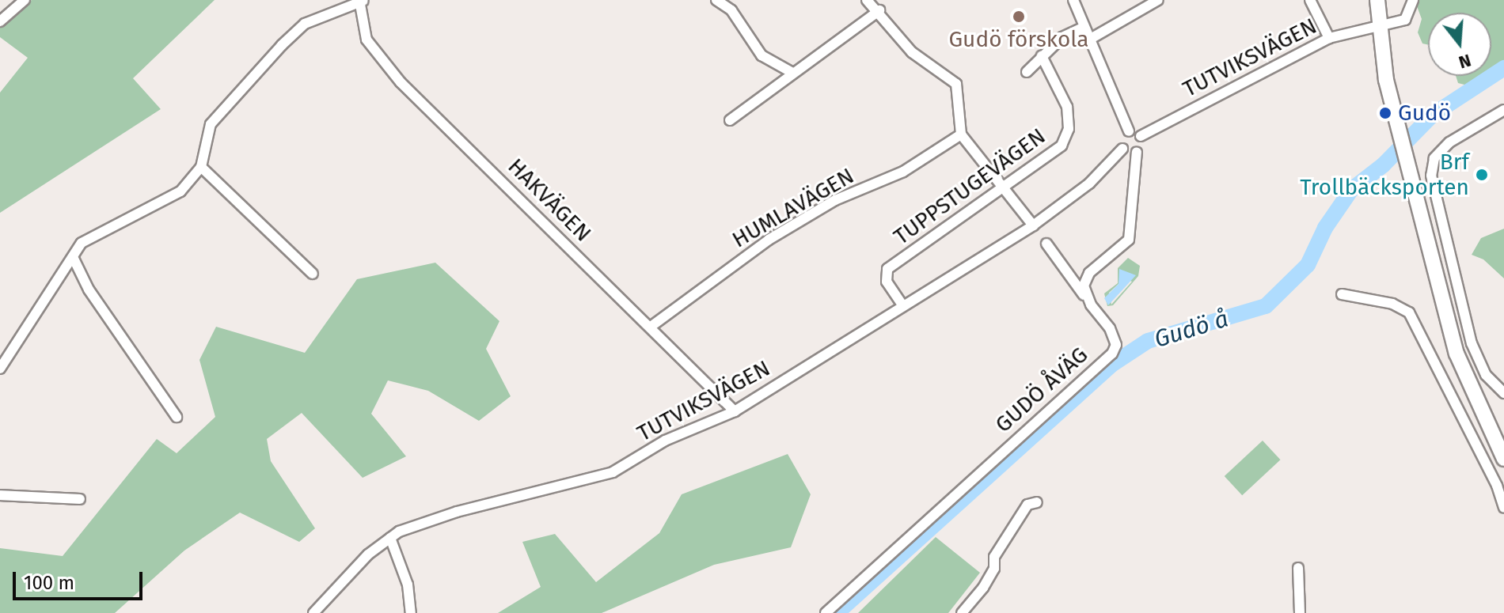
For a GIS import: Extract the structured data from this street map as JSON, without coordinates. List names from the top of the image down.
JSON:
{
  "streets": {
    "street": [
      "TUTVIKSVÄGEN",
      "TUPPSTUGEVÄGEN",
      "HAKVÄGEN",
      "HUMLAVÄGEN",
      "GUDÖ ÅVÄG"
    ]
  },
  "crossings": [
    ["TUTVIKSVÄGEN", "TUPPSTUGEVÄGEN"],
    ["TUTVIKSVÄGEN", "HAKVÄGEN"],
    ["HAKVÄGEN", "HUMLAVÄGEN"]
  ],
  "water": ["Gudö å"],
  "places": ["Gudö förskola", "Gudö", "Brf Trollbäcksporten"],
  "scale_bar": "100 m",
  "north": "bottom"
}
